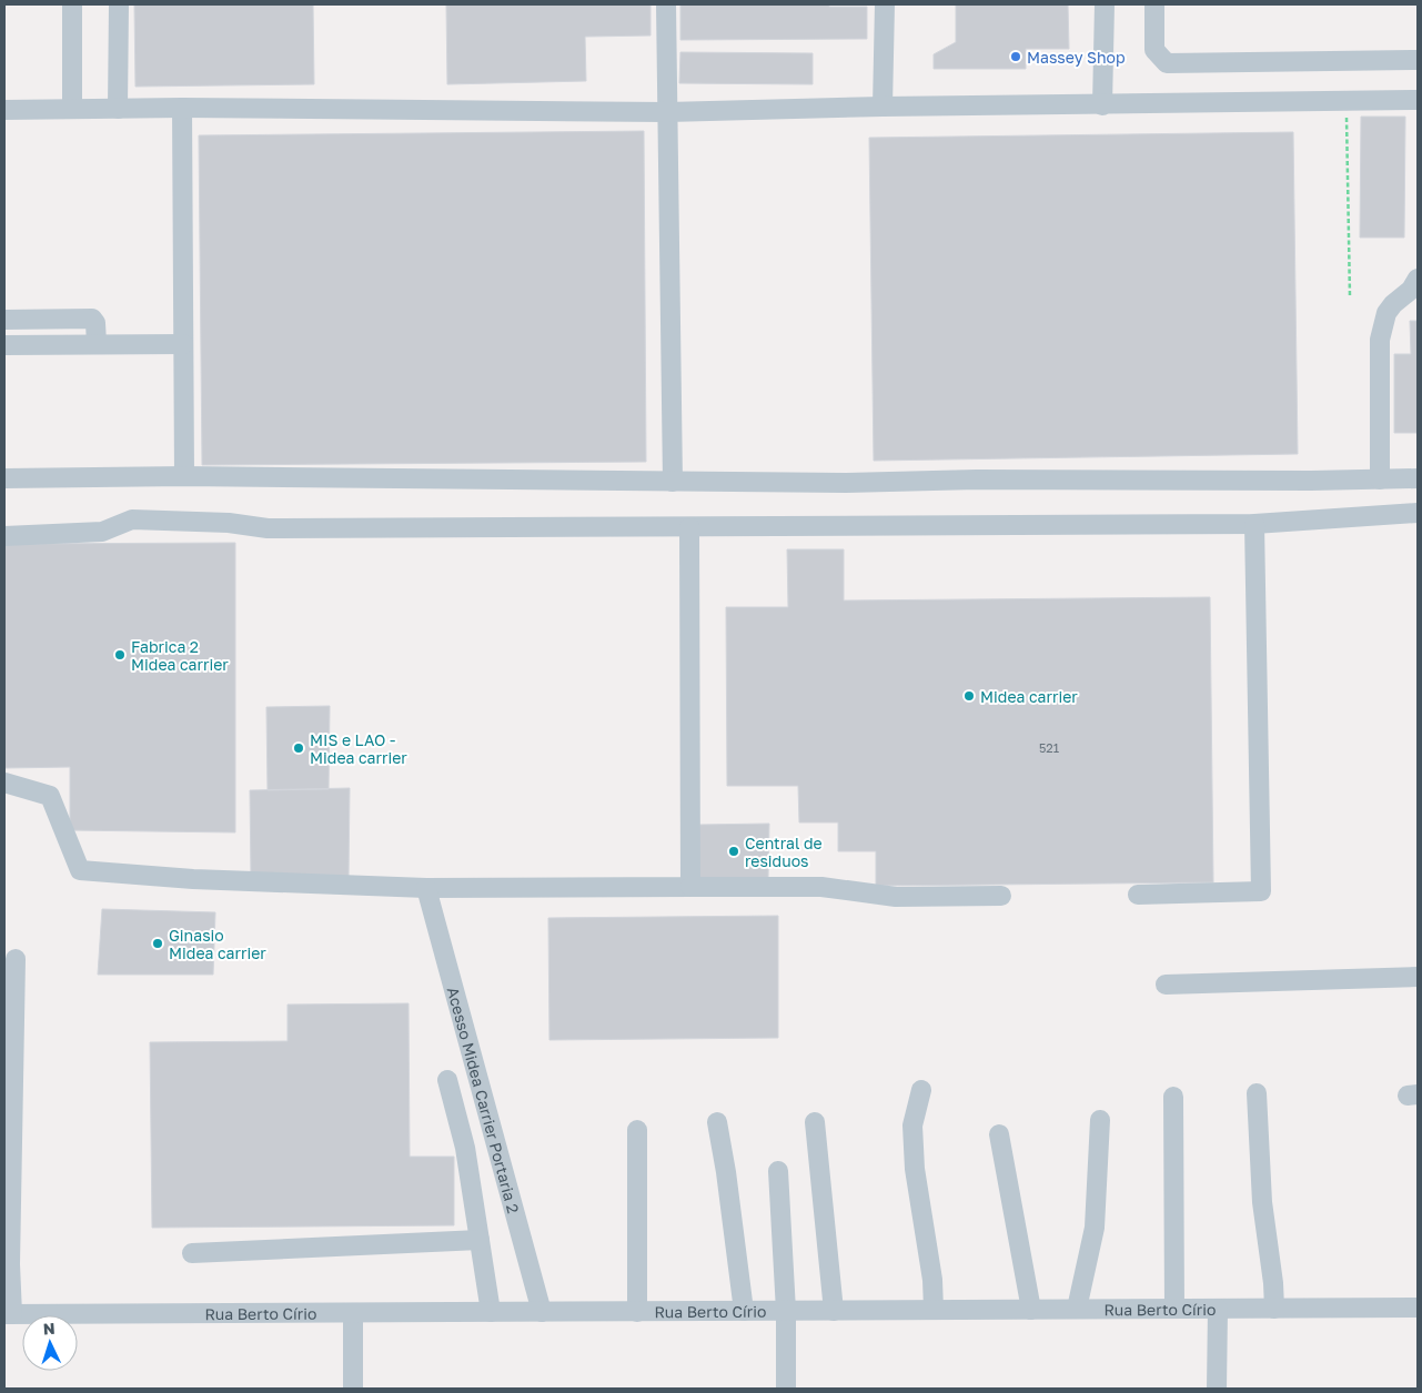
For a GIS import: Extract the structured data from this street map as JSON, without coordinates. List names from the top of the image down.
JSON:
{
  "streets": {
    "street": ["Acesso Midea Carrier Portaria 2", "Rua Berto Círio"]
  },
  "crossings": [
    ["Acesso Midea Carrier Portaria 2", "Rua Berto Círio"]
  ],
  "places": [
    "Massey Shop",
    "Fabrica 2 Midea carrier",
    "Midea carrier",
    "MIS e LAO - Midea carrier",
    "Central de residuos",
    "Ginasio Midea carrier"
  ],
  "house_numbers": ["521"],
  "north": "top"
}
